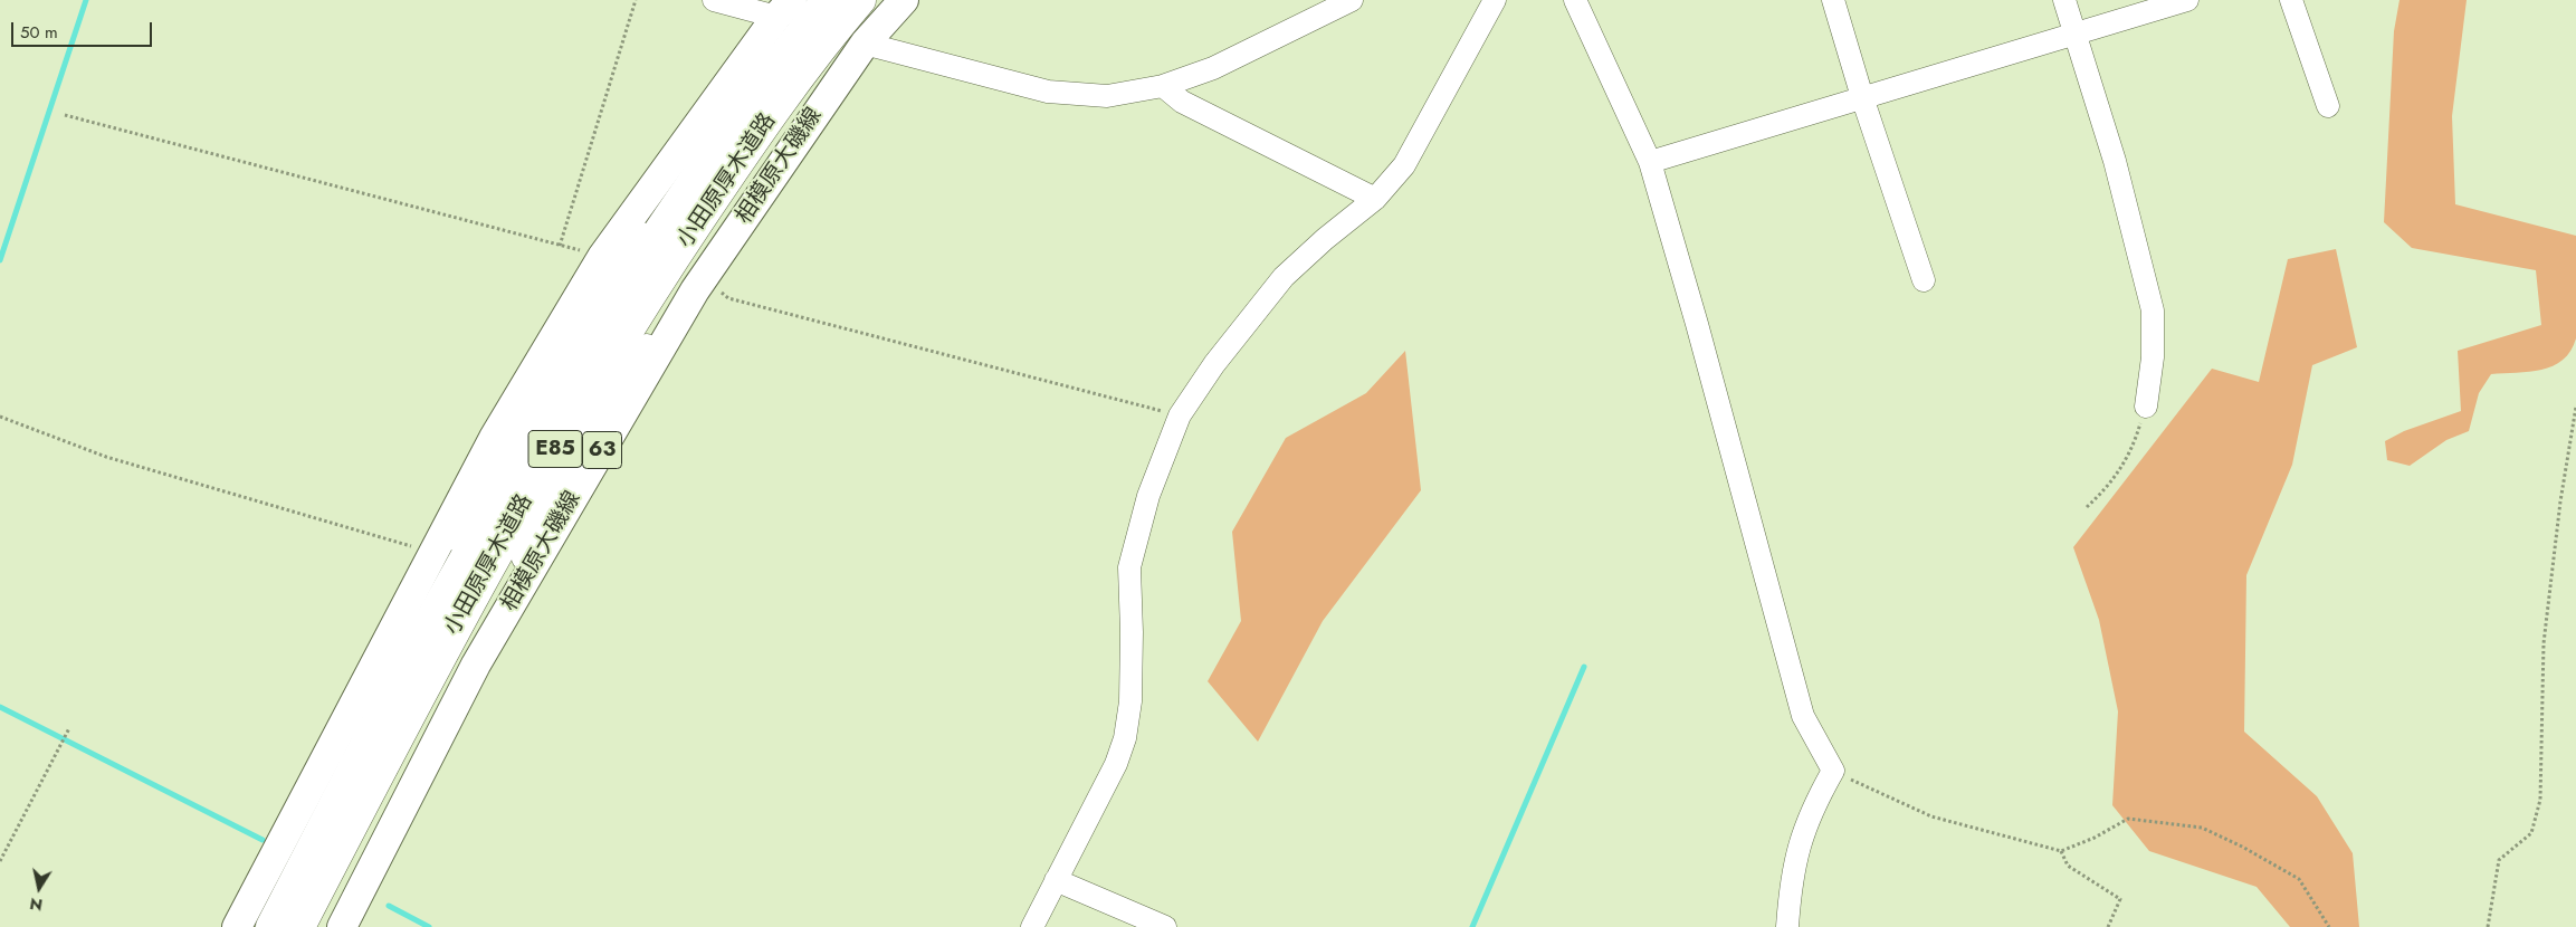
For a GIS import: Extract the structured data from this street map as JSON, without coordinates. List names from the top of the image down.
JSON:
{
  "streets": {
    "highway": ["小田原厚木道路", "E85"],
    "main road": ["相模原大磯線", "63"]
  },
  "scale_bar": "50 m",
  "north": "bottom"
}
